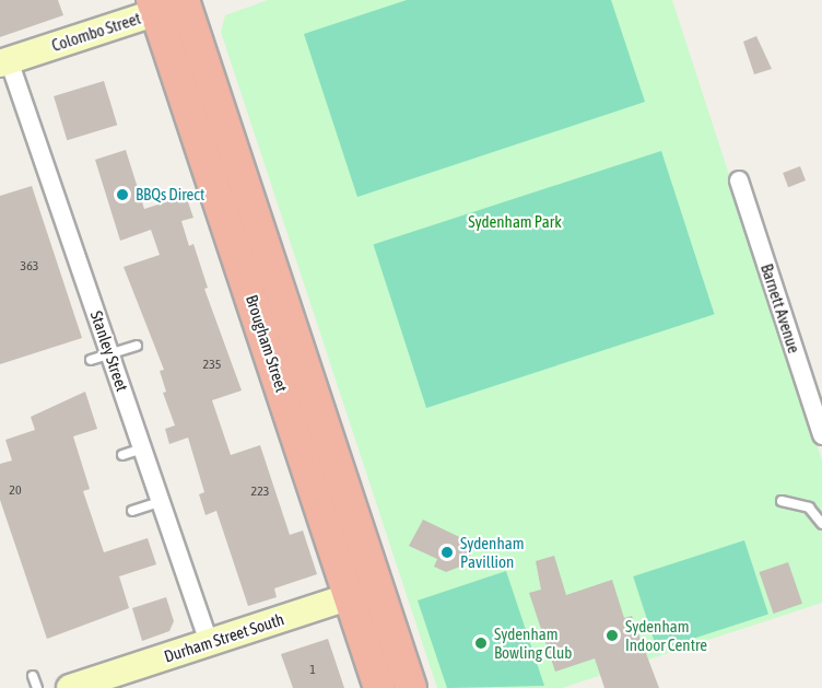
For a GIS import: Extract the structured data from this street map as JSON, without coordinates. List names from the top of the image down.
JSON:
{
  "streets": {
    "highway": ["Brougham Street"],
    "main road": ["Colombo Street", "Durham Street South"],
    "street": ["Barnett Avenue", "Stanley Street"]
  },
  "crossings": [
    ["Colombo Street", "Brougham Street"],
    ["Colombo Street", "Stanley Street"],
    ["Brougham Street", "Durham Street South"],
    ["Stanley Street", "Durham Street South"]
  ],
  "parks": ["Sydenham Park"],
  "places": [
    "BBQs Direct",
    "Sydenham Pavillion",
    "Sydenham Indoor Centre",
    "Sydenham Bowling Club"
  ],
  "house_numbers": [
    "363",
    "235",
    "20",
    "223",
    "1"
  ]
}
